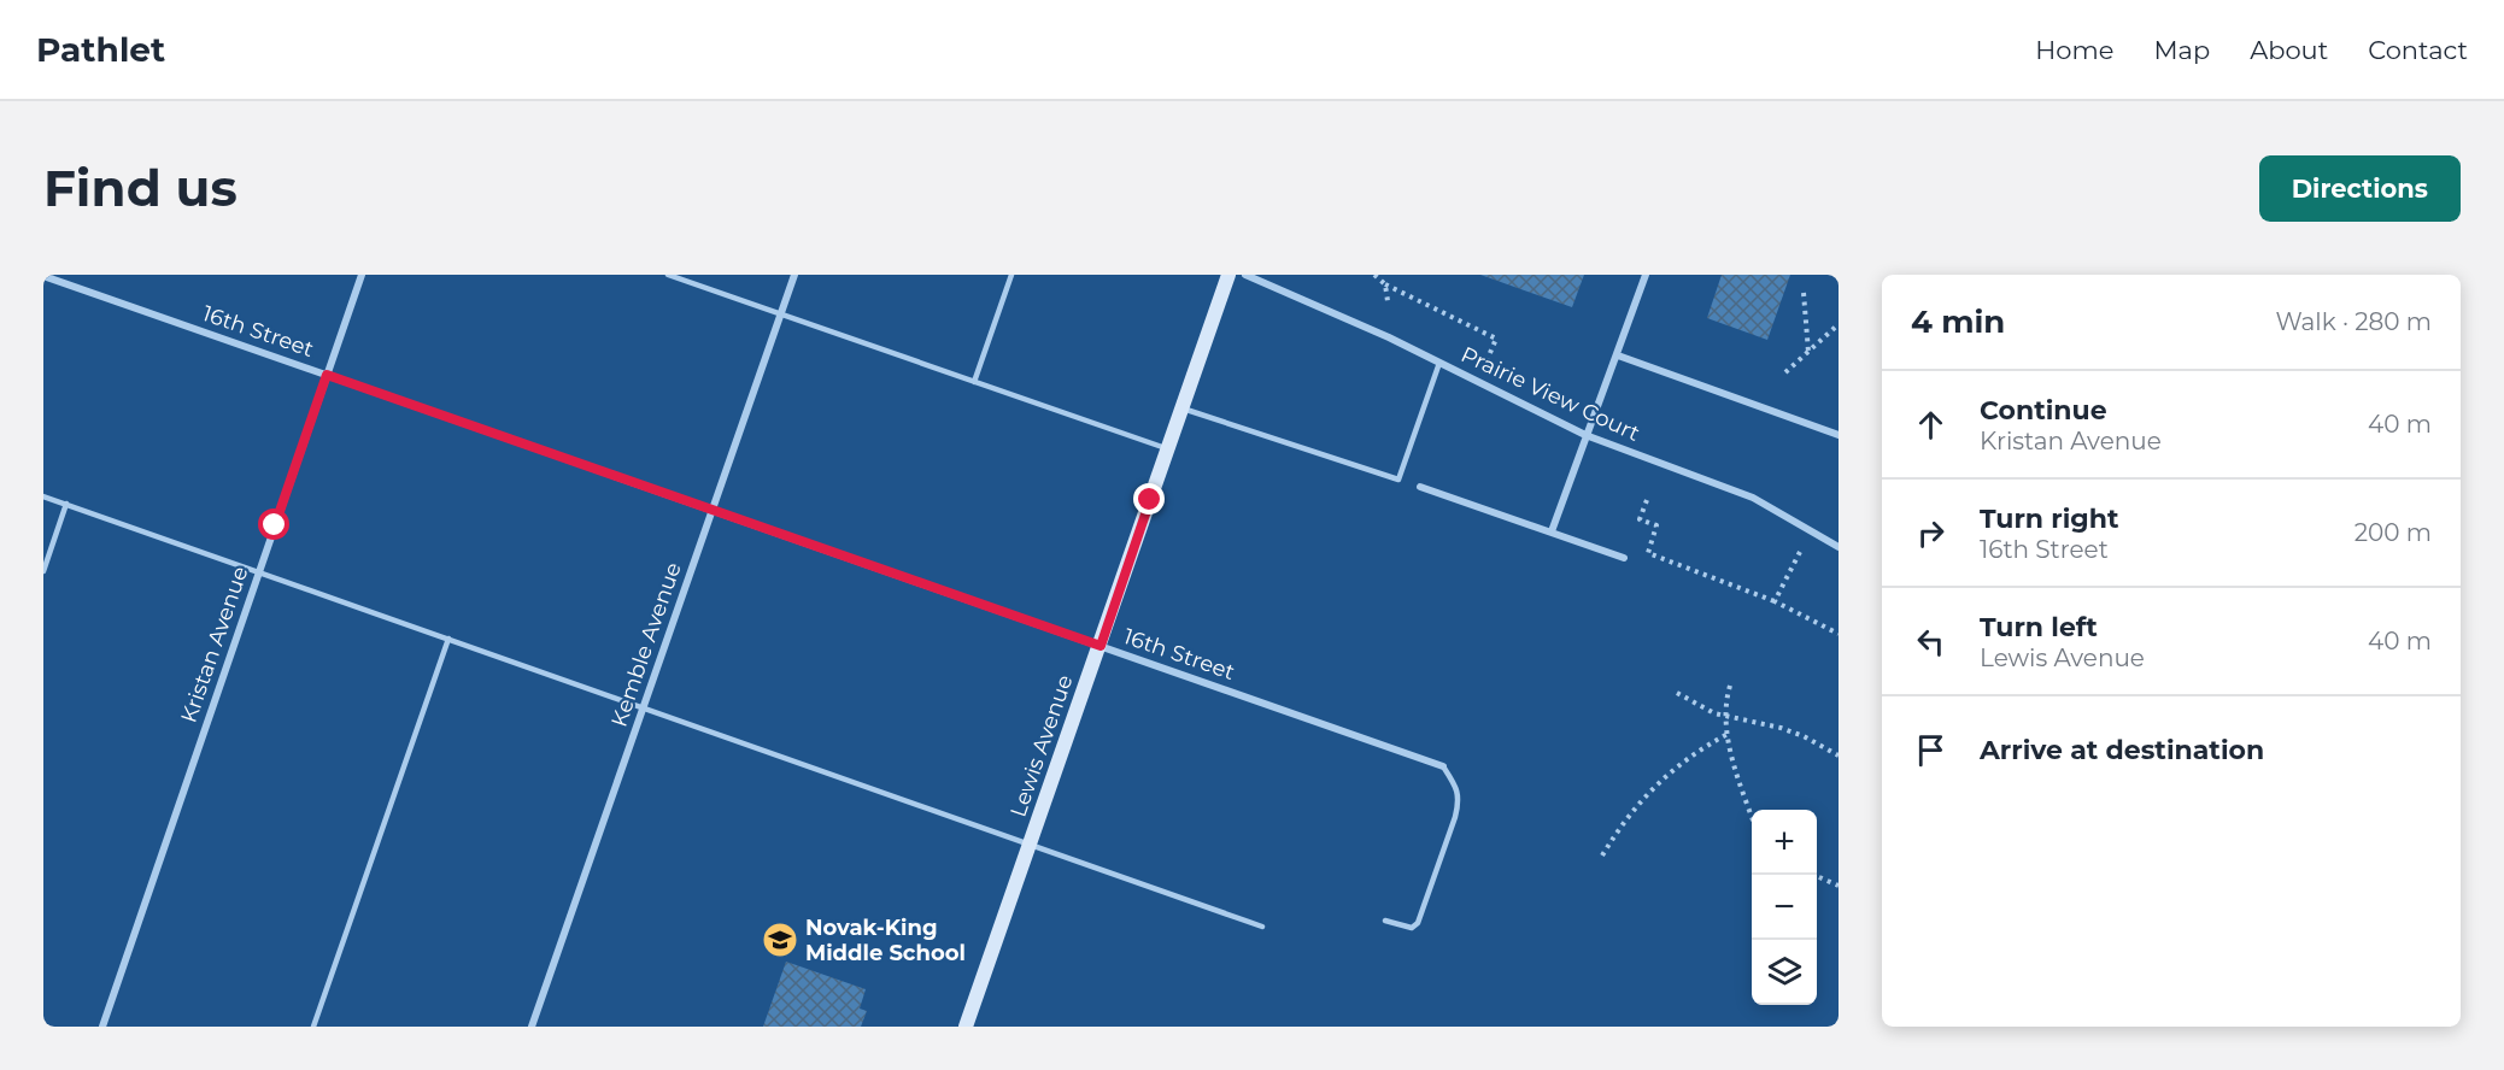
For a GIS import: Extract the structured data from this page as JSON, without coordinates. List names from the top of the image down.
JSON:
{
  "streets": {
    "main road": ["Lewis Avenue"],
    "street": [
      "16th Street",
      "Prairie View Court",
      "Kristan Avenue",
      "Kemble Avenue"
    ]
  },
  "crossings": [
    ["16th Street", "Kristan Avenue"],
    ["16th Street", "Kemble Avenue"],
    ["16th Street", "Lewis Avenue"]
  ],
  "places": {
    "school or university": ["Novak-King Middle School"]
  },
  "page": {
    "header": "Pathlet",
    "nav": [
      "Home",
      "Map",
      "About",
      "Contact"
    ],
    "buttons": "Directions",
    "title": "Find us",
    "heading": ["4 min", "Walk · 280 m"],
    "list": [
      ["Continue", "Kristan Avenue", "40 m"],
      ["Turn right", "16th Street", "200 m"],
      ["Turn left", "Lewis Avenue", "40 m"],
      "Arrive at destination"
    ],
    "map_buttons": ["+", "−"]
  }
}
